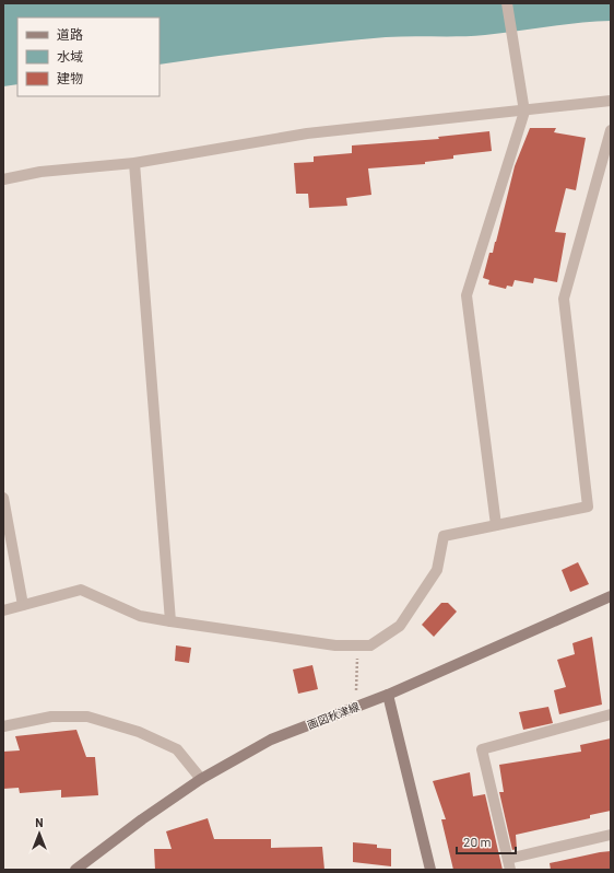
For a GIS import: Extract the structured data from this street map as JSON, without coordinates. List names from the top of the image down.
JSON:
{
  "streets": {
    "main road": ["画図秋津線"]
  },
  "legend": ["道路", "水域", "建物"],
  "scale_bar": "20 m",
  "north": "top"
}
